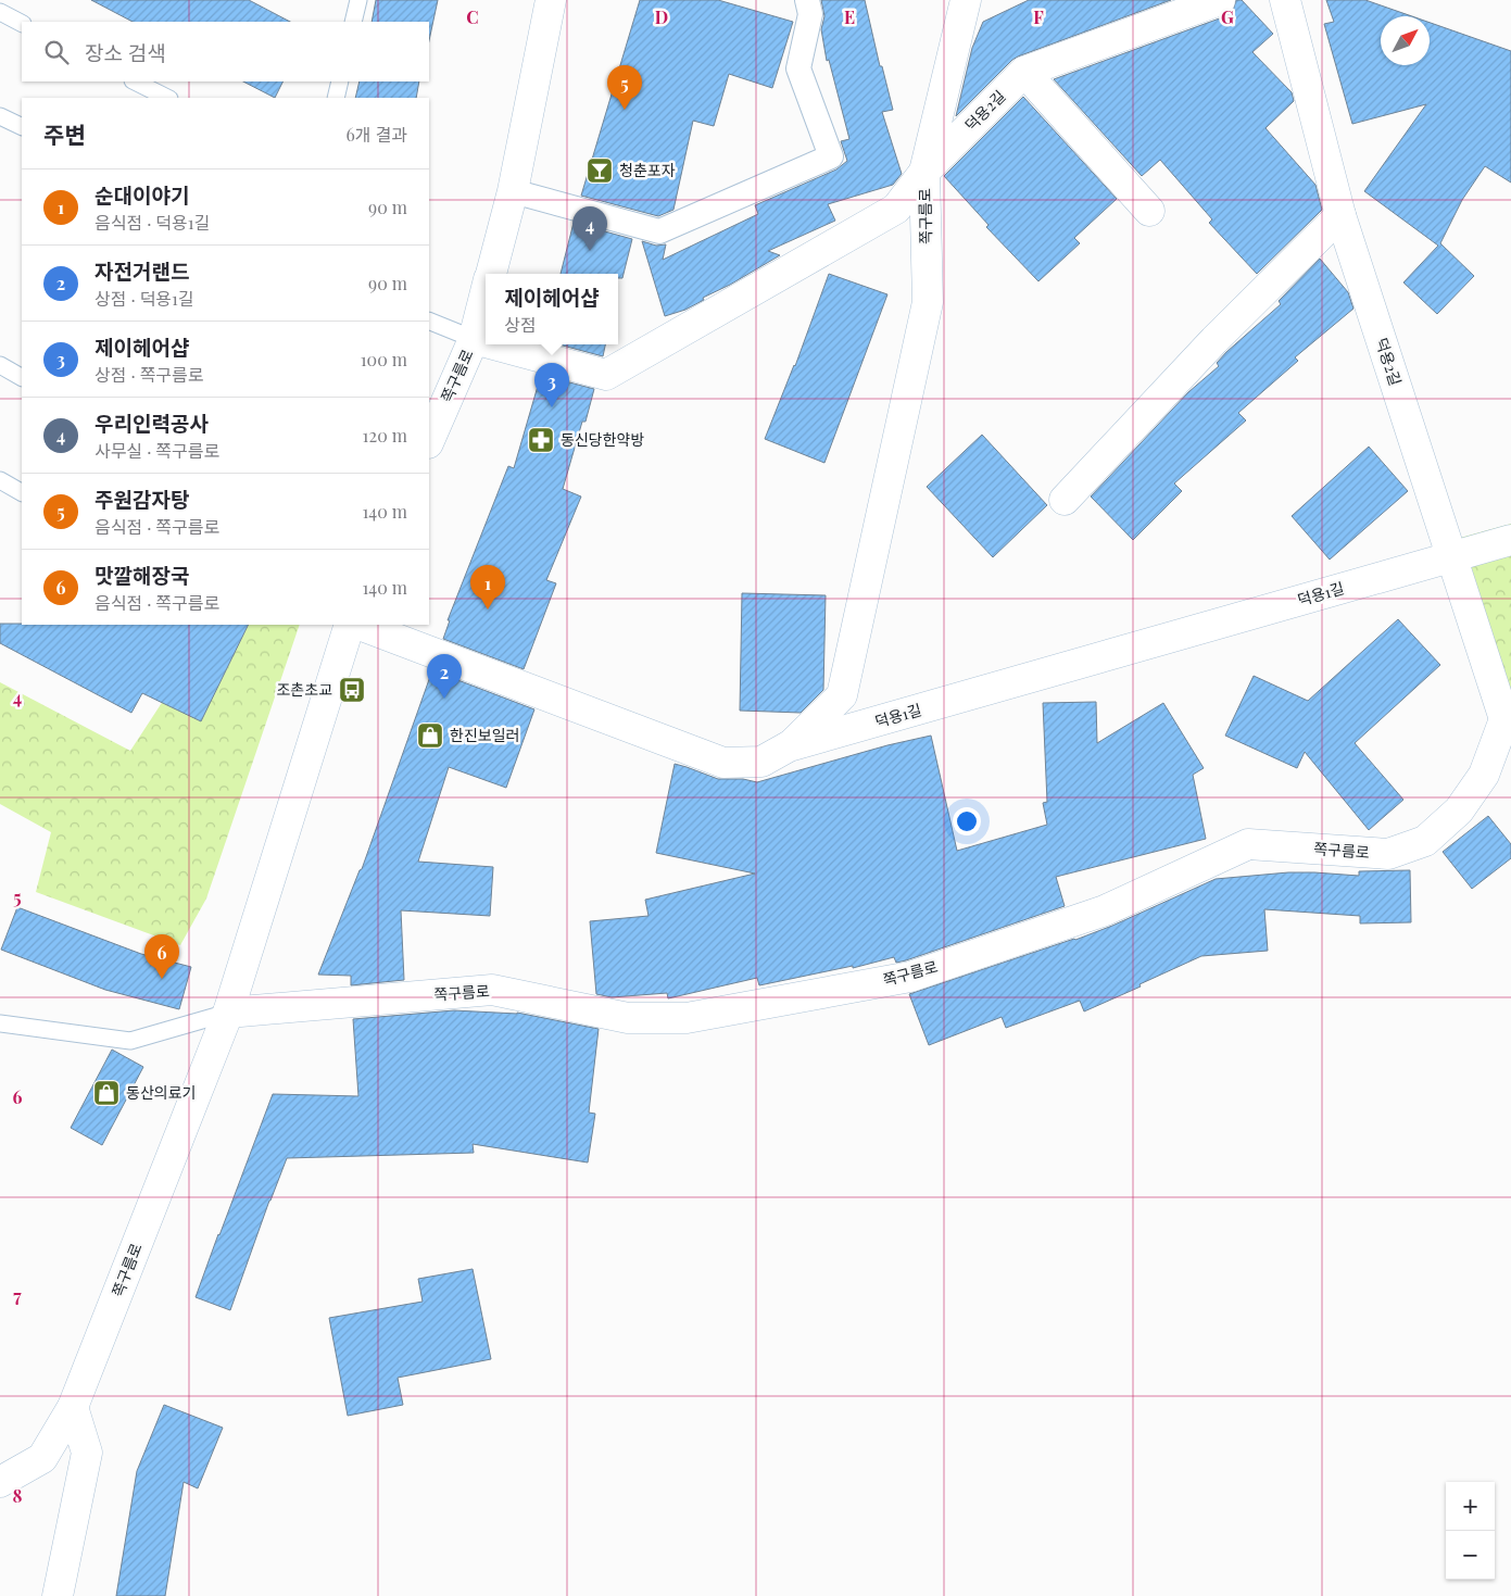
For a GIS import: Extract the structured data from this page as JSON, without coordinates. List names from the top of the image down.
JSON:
{
  "streets": {
    "street": ["덕용2길", "쪽구름로", "덕용1길"]
  },
  "crossings": [
    ["덕용2길", "쪽구름로"],
    ["덕용2길", "덕용1길"],
    ["쪽구름로", "덕용1길"]
  ],
  "places": {
    "bar": ["청춘포자"],
    "pharmacy": ["동신당한약방"],
    "bus stop": ["조촌초교"],
    "shop": ["한진보일러", "동산의료기"]
  },
  "north": "top right",
  "page": {
    "search": "장소 검색",
    "pins": [
      "5",
      "4",
      "3",
      "1",
      "2",
      "6"
    ],
    "heading": ["주변", "6개 결과"],
    "list": [
      {
        "mark": "1",
        "name": "순대이야기",
        "note": "음식점 · 덕용1길",
        "value": "90 m"
      },
      {
        "mark": "2",
        "name": "자전거랜드",
        "note": "상점 · 덕용1길",
        "value": "90 m"
      },
      {
        "mark": "3",
        "name": "제이헤어샵",
        "note": "상점 · 쪽구름로",
        "value": "100 m"
      },
      {
        "mark": "4",
        "name": "우리인력공사",
        "note": "사무실 · 쪽구름로",
        "value": "120 m"
      },
      {
        "mark": "5",
        "name": "주원감자탕",
        "note": "음식점 · 쪽구름로",
        "value": "140 m"
      },
      {
        "mark": "6",
        "name": "맛깔해장국",
        "note": "음식점 · 쪽구름로",
        "value": "140 m"
      }
    ],
    "popup": ["제이헤어샵", "상점"],
    "map_buttons": ["+", "−"]
  },
  "grid": {
    "columns": [
      "C",
      "D",
      "E",
      "F",
      "G"
    ],
    "rows": [
      "4",
      "5",
      "6",
      "7",
      "8"
    ]
  }
}
